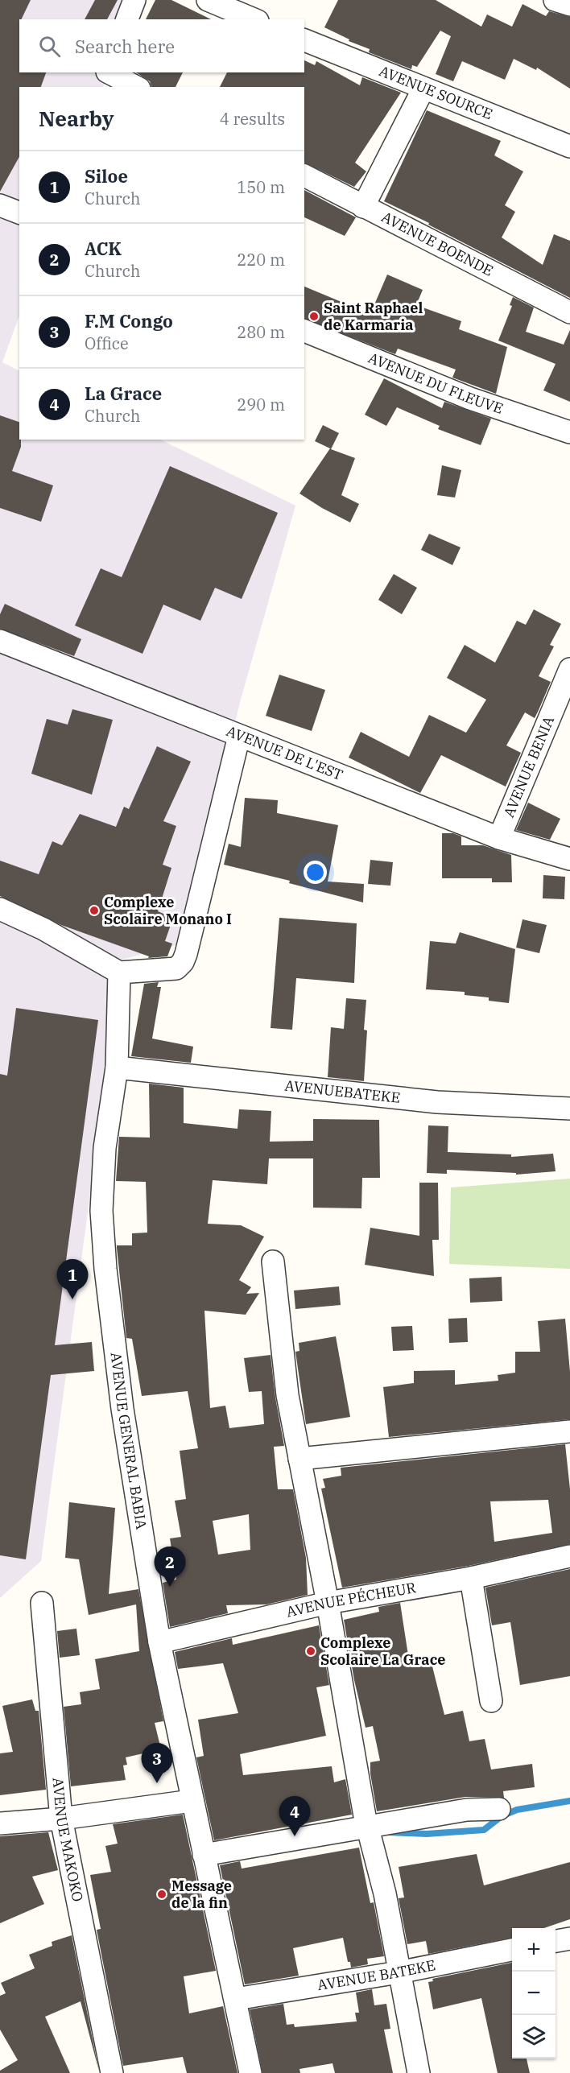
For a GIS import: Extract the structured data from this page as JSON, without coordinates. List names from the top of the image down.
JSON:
{
  "streets": {
    "street": [
      "AVENUE SOURCE",
      "AVENUE BOENDE",
      "AVENUE DU FLEUVE",
      "AVENUE DE L'EST",
      "AVENUE BENIA",
      "AVENUEBATEKE",
      "AVENUE GENERAL BABIA",
      "AVENUE PÉCHEUR",
      "AVENUE MAKOKO",
      "AVENUE BATEKE"
    ]
  },
  "crossings": [
    ["AVENUE DE L'EST", "AVENUE BENIA"],
    ["AVENUEBATEKE", "AVENUE GENERAL BABIA"],
    ["AVENUE GENERAL BABIA", "AVENUE PÉCHEUR"],
    ["AVENUE GENERAL BABIA", "AVENUE BATEKE"]
  ],
  "places": [
    "Saint Raphael de Karmaria",
    "Complexe Scolaire Monano I",
    "Complexe Scolaire La Grace",
    "Message de la fin"
  ],
  "page": {
    "search": "Search here",
    "heading": ["Nearby", "4 results"],
    "list": [
      {
        "mark": "1",
        "name": "Siloe",
        "note": "Church",
        "value": "150 m"
      },
      {
        "mark": "2",
        "name": "ACK",
        "note": "Church",
        "value": "220 m"
      },
      {
        "mark": "3",
        "name": "F.M Congo",
        "note": "Office",
        "value": "280 m"
      },
      {
        "mark": "4",
        "name": "La Grace",
        "note": "Church",
        "value": "290 m"
      }
    ],
    "pins": [
      "1",
      "2",
      "3",
      "4"
    ],
    "map_buttons": ["+", "−"]
  }
}
